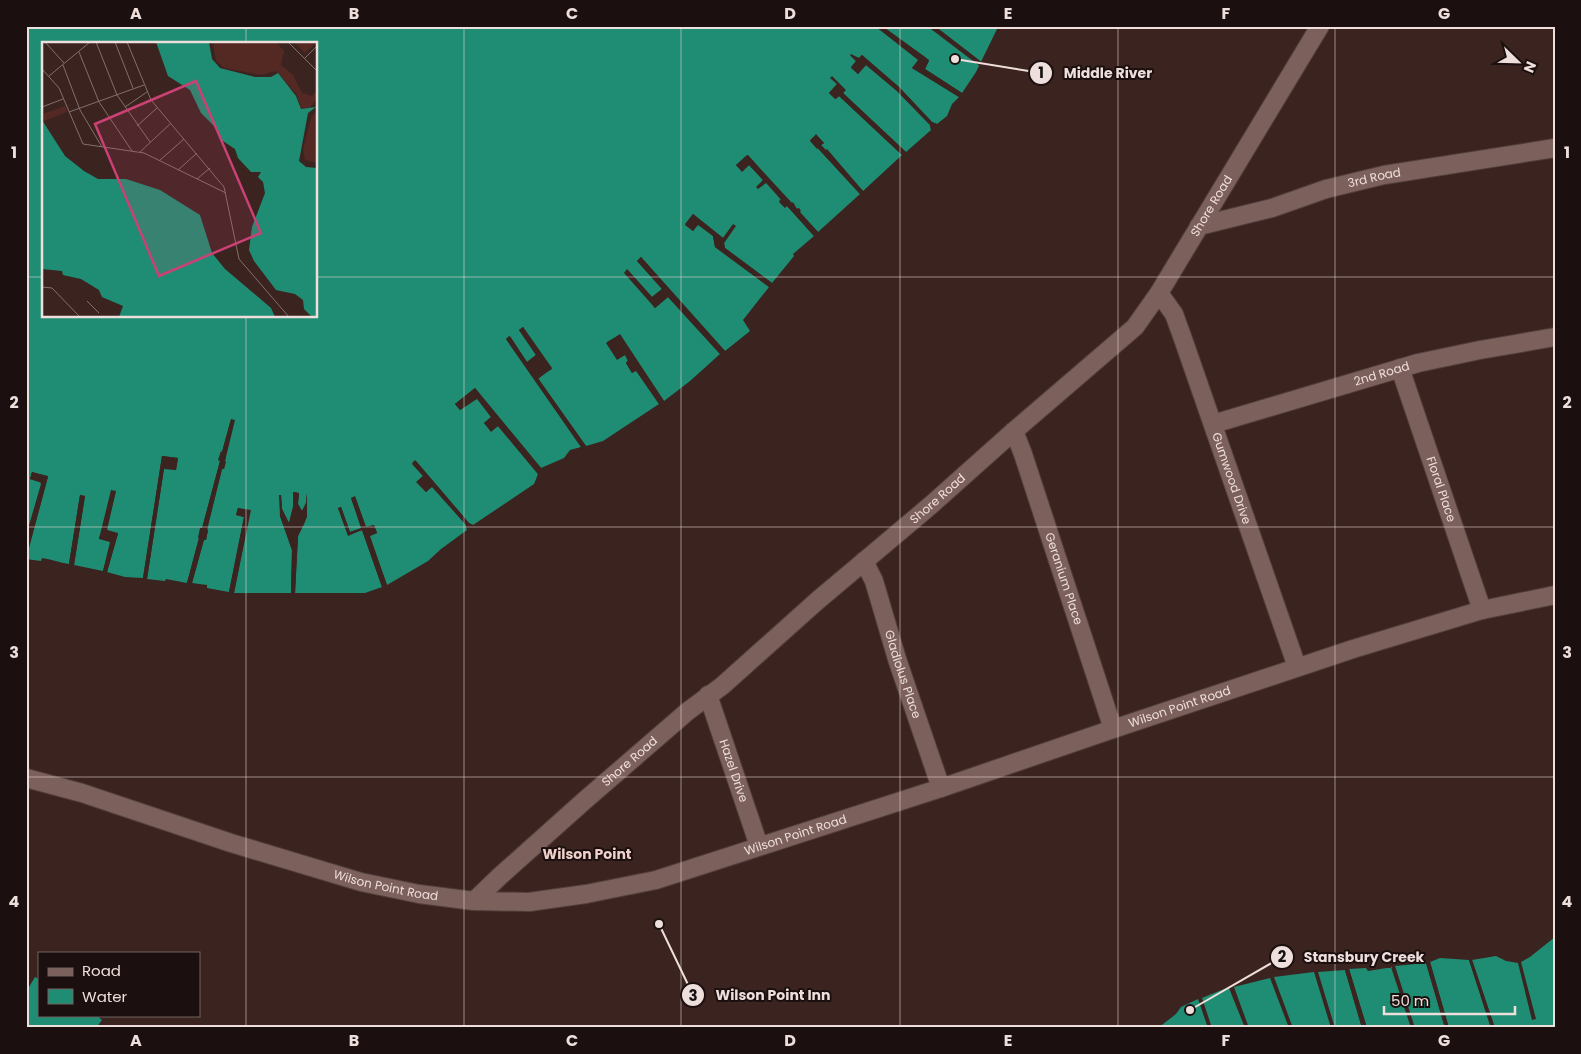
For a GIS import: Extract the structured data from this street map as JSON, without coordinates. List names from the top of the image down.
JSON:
{
  "streets": {
    "street": [
      "3rd Road",
      "Shore Road",
      "2nd Road",
      "Gumwood Drive",
      "Floral Place",
      "Geranium Place",
      "Gladiolus Place",
      "Wilson Point Road",
      "Hazel Drive"
    ]
  },
  "crossings": [
    ["3rd Road", "Shore Road"],
    ["Shore Road", "Gumwood Drive"],
    ["Shore Road", "Geranium Place"],
    ["Shore Road", "Gladiolus Place"],
    ["Shore Road", "Wilson Point Road"],
    ["Shore Road", "Hazel Drive"],
    ["2nd Road", "Gumwood Drive"],
    ["2nd Road", "Floral Place"],
    ["Gumwood Drive", "Wilson Point Road"],
    ["Floral Place", "Wilson Point Road"],
    ["Geranium Place", "Wilson Point Road"],
    ["Gladiolus Place", "Wilson Point Road"],
    ["Wilson Point Road", "Hazel Drive"]
  ],
  "districts": ["Wilson Point"],
  "places": ["Middle River", "Wilson Point Inn", "Stansbury Creek"],
  "legend": ["Road", "Water"],
  "scale_bar": "50 m",
  "north": "bottom right",
  "grid": {
    "columns": [
      "A",
      "B",
      "C",
      "D",
      "E",
      "F",
      "G"
    ],
    "rows": [
      "1",
      "2",
      "3",
      "4"
    ]
  }
}
